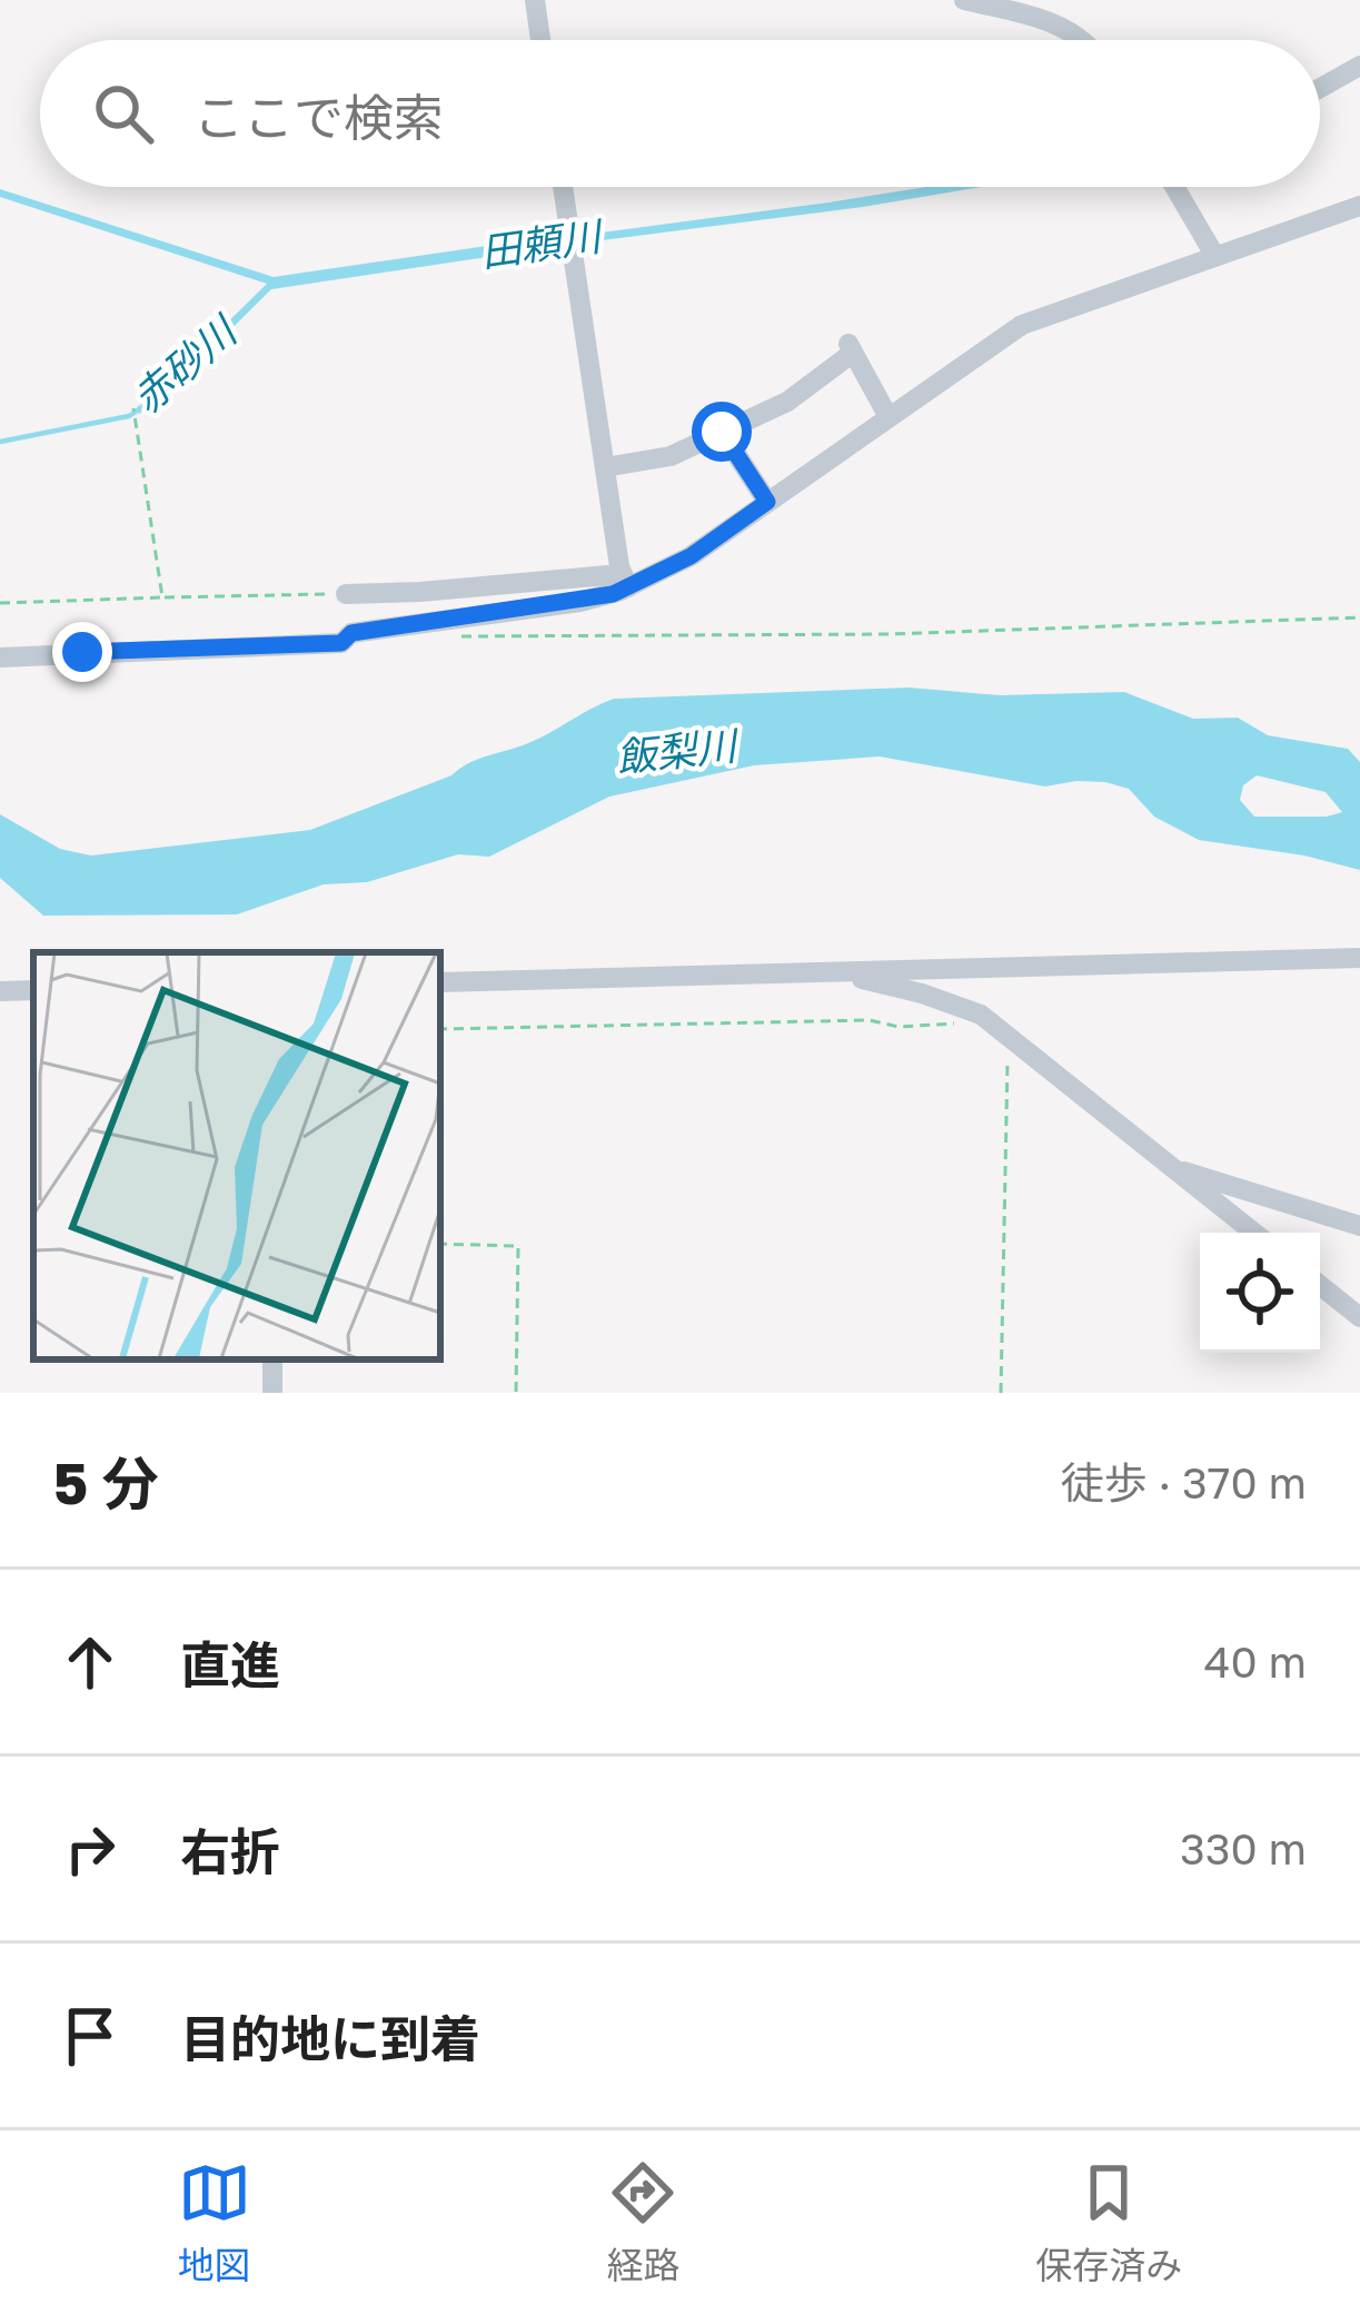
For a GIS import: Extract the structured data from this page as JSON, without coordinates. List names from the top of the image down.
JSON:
{
  "water": ["田頼川", "赤砂川", "飯梨川"],
  "page": {
    "search": "ここで検索",
    "heading": ["5 分", "徒歩 · 370 m"],
    "list": [
      ["直進", "40 m"],
      ["右折", "330 m"],
      "目的地に到着"
    ],
    "nav": ["地図", "経路", "保存済み"]
  }
}
